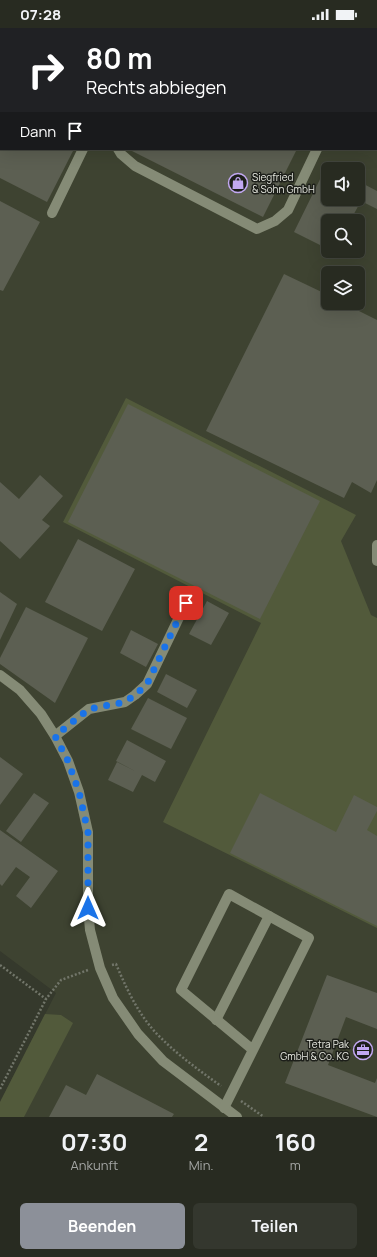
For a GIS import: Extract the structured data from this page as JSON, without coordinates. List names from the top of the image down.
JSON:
{
  "places": {
    "shop": ["Siegfried & Sohn GmbH"],
    "office": ["Tetra Pak GmbH & Co. KG"]
  },
  "page": {
    "status": "07:28",
    "turn": ["80 m", "Rechts abbiegen"],
    "then": "Dann",
    "eta": [
      "07:30",
      "Ankunft",
      "2",
      "Min.",
      "160",
      "m"
    ],
    "buttons": ["Beenden", "Teilen"]
  }
}
